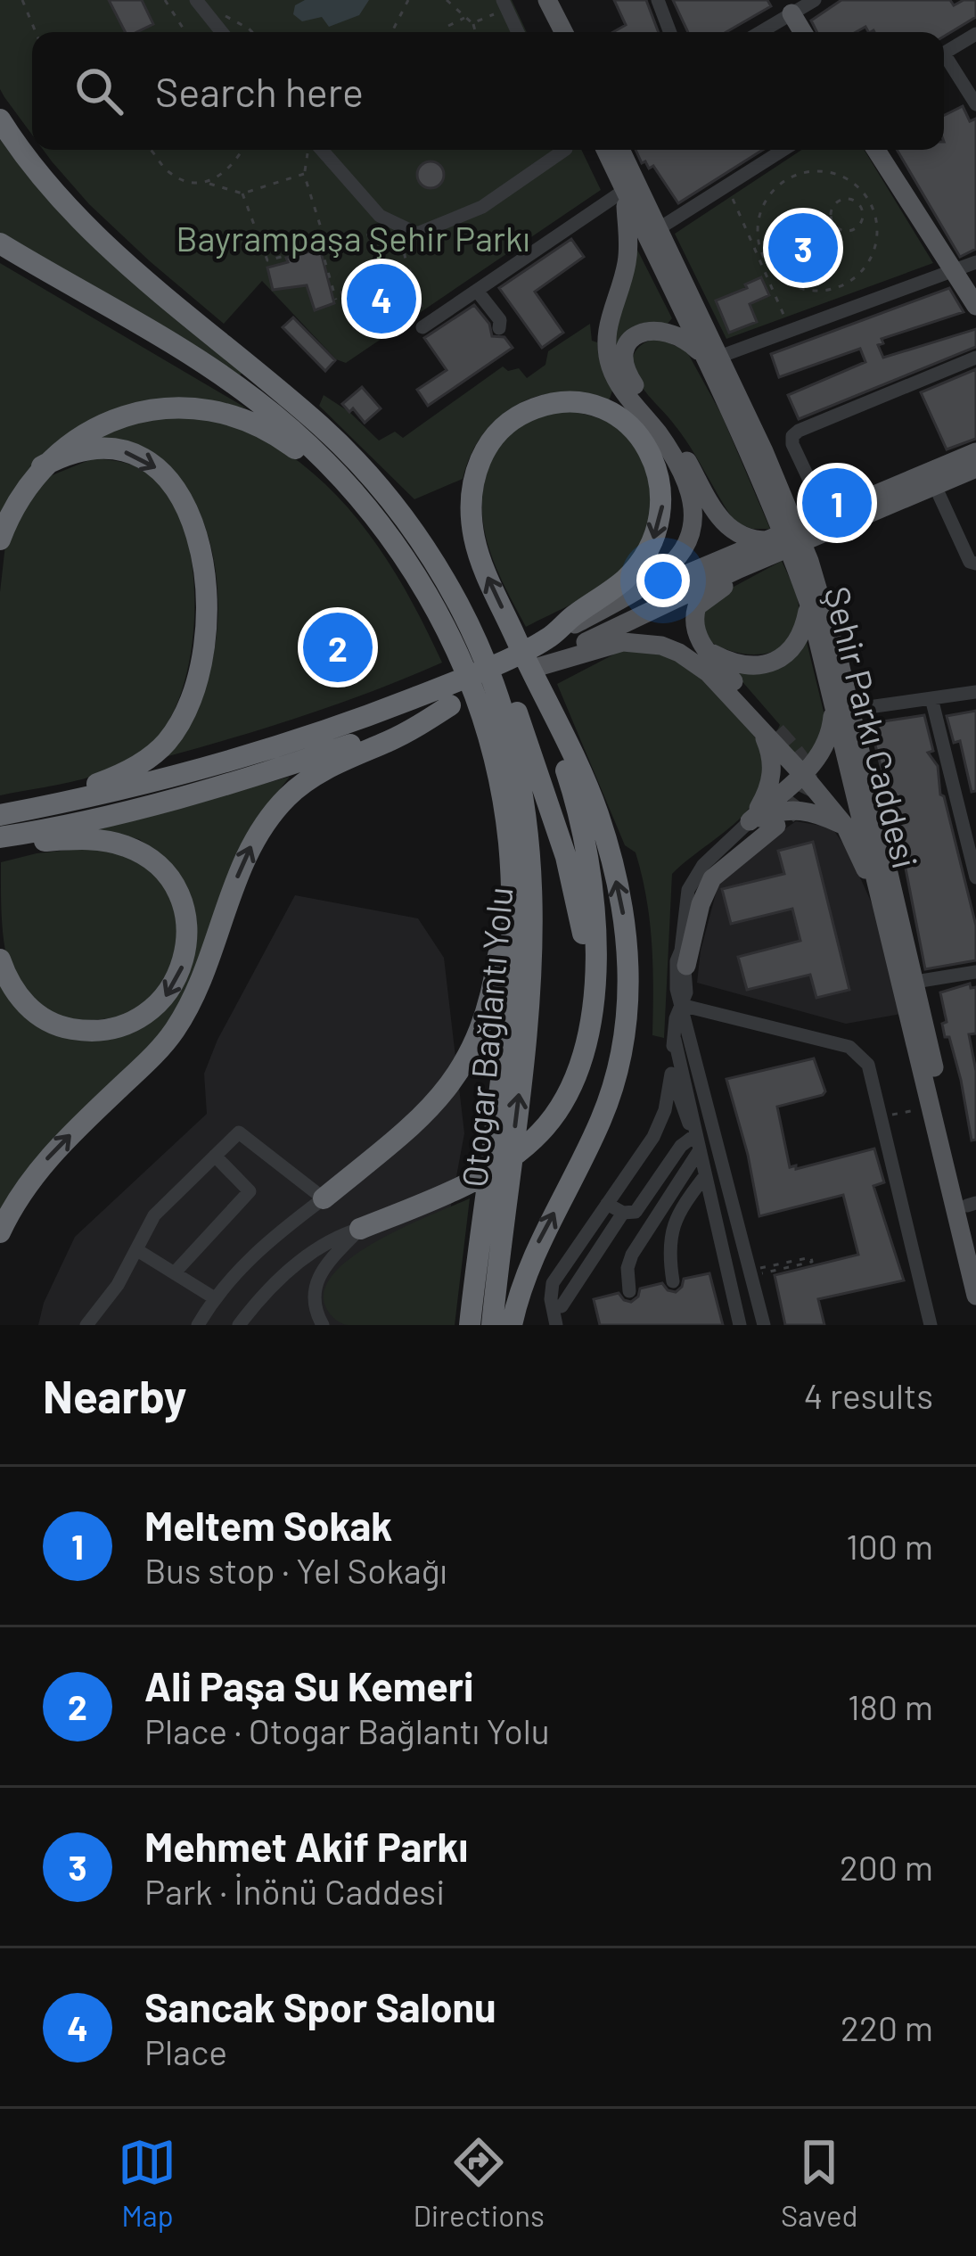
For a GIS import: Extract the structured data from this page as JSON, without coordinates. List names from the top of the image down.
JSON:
{
  "streets": {
    "highway": ["Otogar Bağlantı Yolu"],
    "main road": ["Şehir Parkı Caddesi"]
  },
  "parks": ["Bayrampaşa Şehir Parkı"],
  "page": {
    "search": "Search here",
    "pins": [
      "3",
      "4",
      "1",
      "2"
    ],
    "heading": ["Nearby", "4 results"],
    "list": [
      {
        "mark": "1",
        "name": "Meltem Sokak",
        "note": "Bus stop · Yel Sokağı",
        "value": "100 m"
      },
      {
        "mark": "2",
        "name": "Ali Paşa Su Kemeri",
        "note": "Place · Otogar Bağlantı Yolu",
        "value": "180 m"
      },
      {
        "mark": "3",
        "name": "Mehmet Akif Parkı",
        "note": "Park · İnönü Caddesi",
        "value": "200 m"
      },
      {
        "mark": "4",
        "name": "Sancak Spor Salonu",
        "note": "Place",
        "value": "220 m"
      }
    ],
    "nav": ["Map", "Directions", "Saved"]
  }
}
